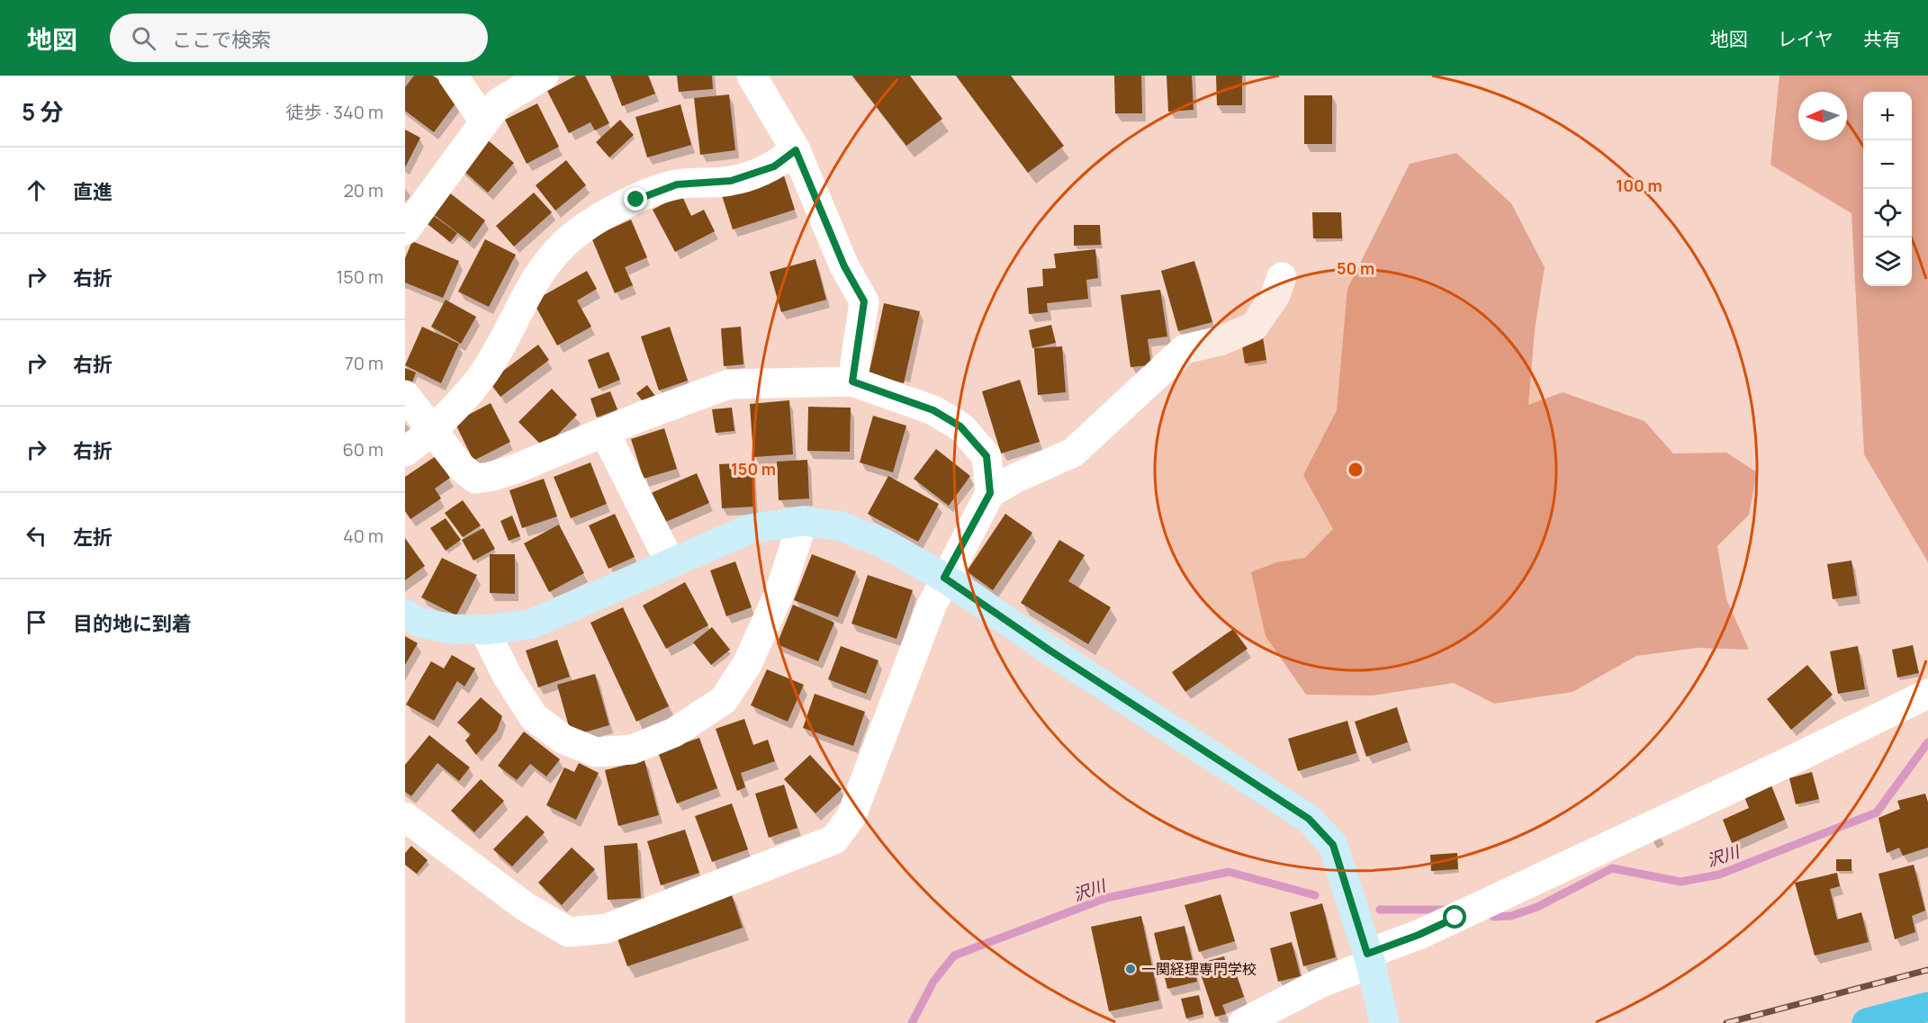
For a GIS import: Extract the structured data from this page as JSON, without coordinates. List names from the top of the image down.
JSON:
{
  "water": ["沢川"],
  "places": ["一関経理専門学校"],
  "north": "left",
  "page": {
    "header": "地図",
    "search": "ここで検索",
    "nav": ["地図", "レイヤ", "共有"],
    "heading": ["5 分", "徒歩 · 340 m"],
    "map_buttons": ["+", "−"],
    "list": [
      ["直進", "20 m"],
      ["右折", "150 m"],
      ["右折", "70 m"],
      ["右折", "60 m"],
      ["左折", "40 m"],
      "目的地に到着"
    ]
  },
  "rings": ["100 m", "50 m", "150 m"]
}
